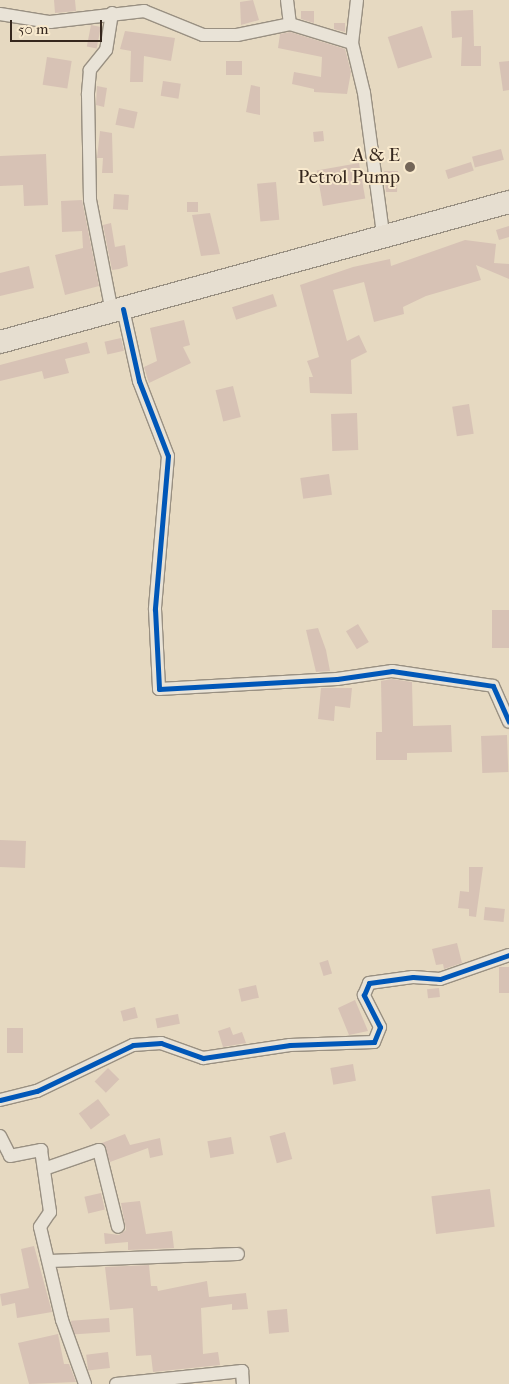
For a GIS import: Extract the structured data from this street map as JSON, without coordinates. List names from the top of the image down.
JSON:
{
  "places": ["A & E Petrol Pump"],
  "scale_bar": "50 m"
}
